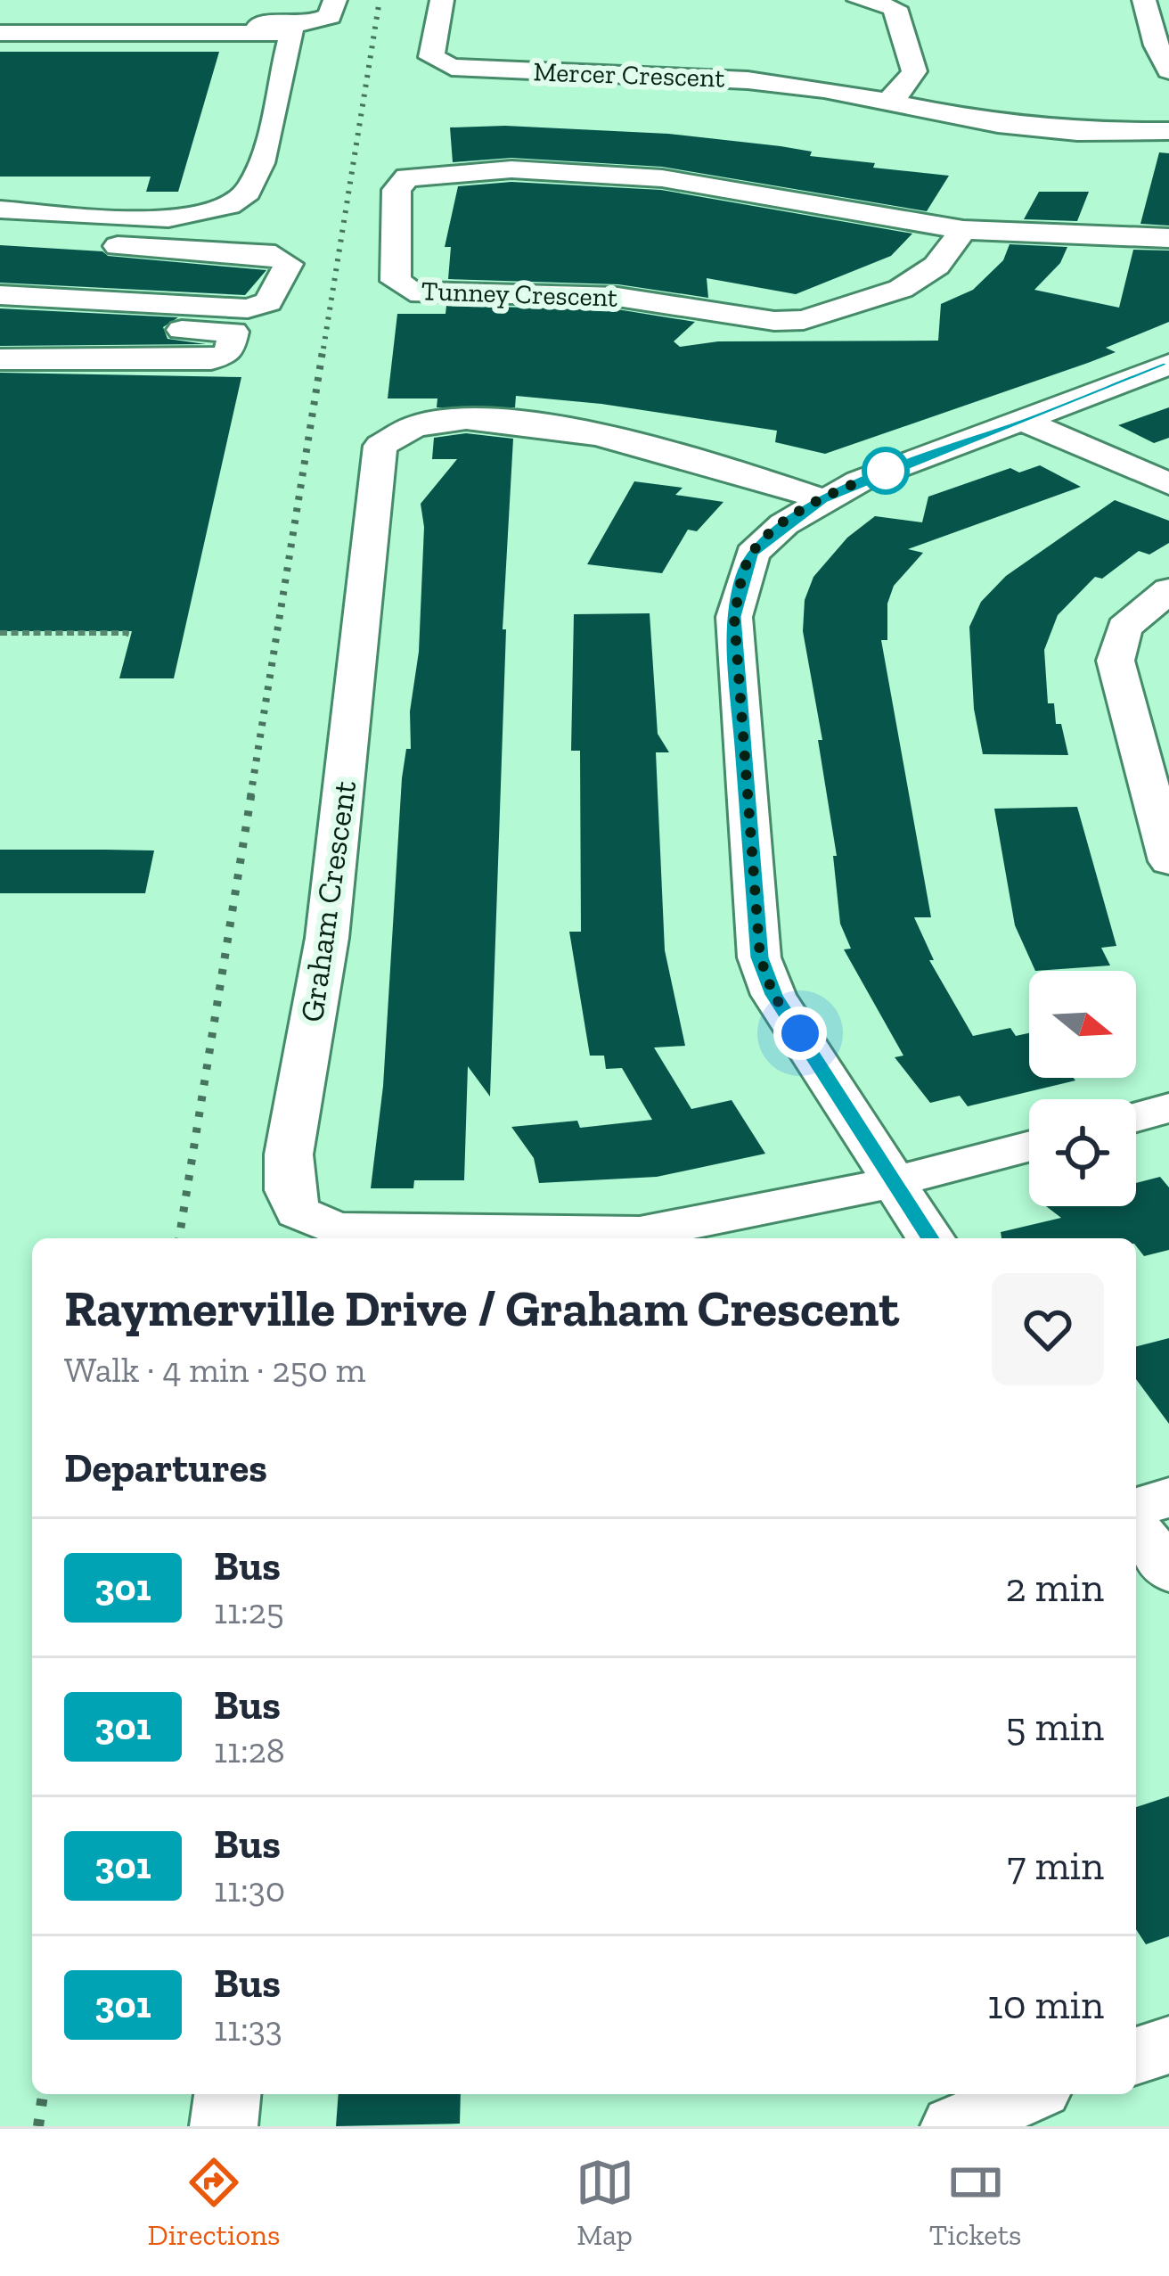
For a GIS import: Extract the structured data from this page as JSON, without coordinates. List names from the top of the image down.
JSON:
{
  "streets": {
    "street": ["Mercer Crescent", "Tunney Crescent", "Graham Crescent"]
  },
  "lines": ["bus line 301"],
  "north": "right",
  "page": {
    "heading": [
      ["Raymerville Drive / Graham Crescent", "Walk · 4 min · 250 m"],
      "Departures"
    ],
    "list": [
      {
        "mark": "301",
        "name": "Bus",
        "note": "11:25",
        "value": "2 min"
      },
      {
        "mark": "301",
        "name": "Bus",
        "note": "11:28",
        "value": "5 min"
      },
      {
        "mark": "301",
        "name": "Bus",
        "note": "11:30",
        "value": "7 min"
      },
      {
        "mark": "301",
        "name": "Bus",
        "note": "11:33",
        "value": "10 min"
      }
    ],
    "tabs": ["Directions", "Map", "Tickets"]
  }
}
